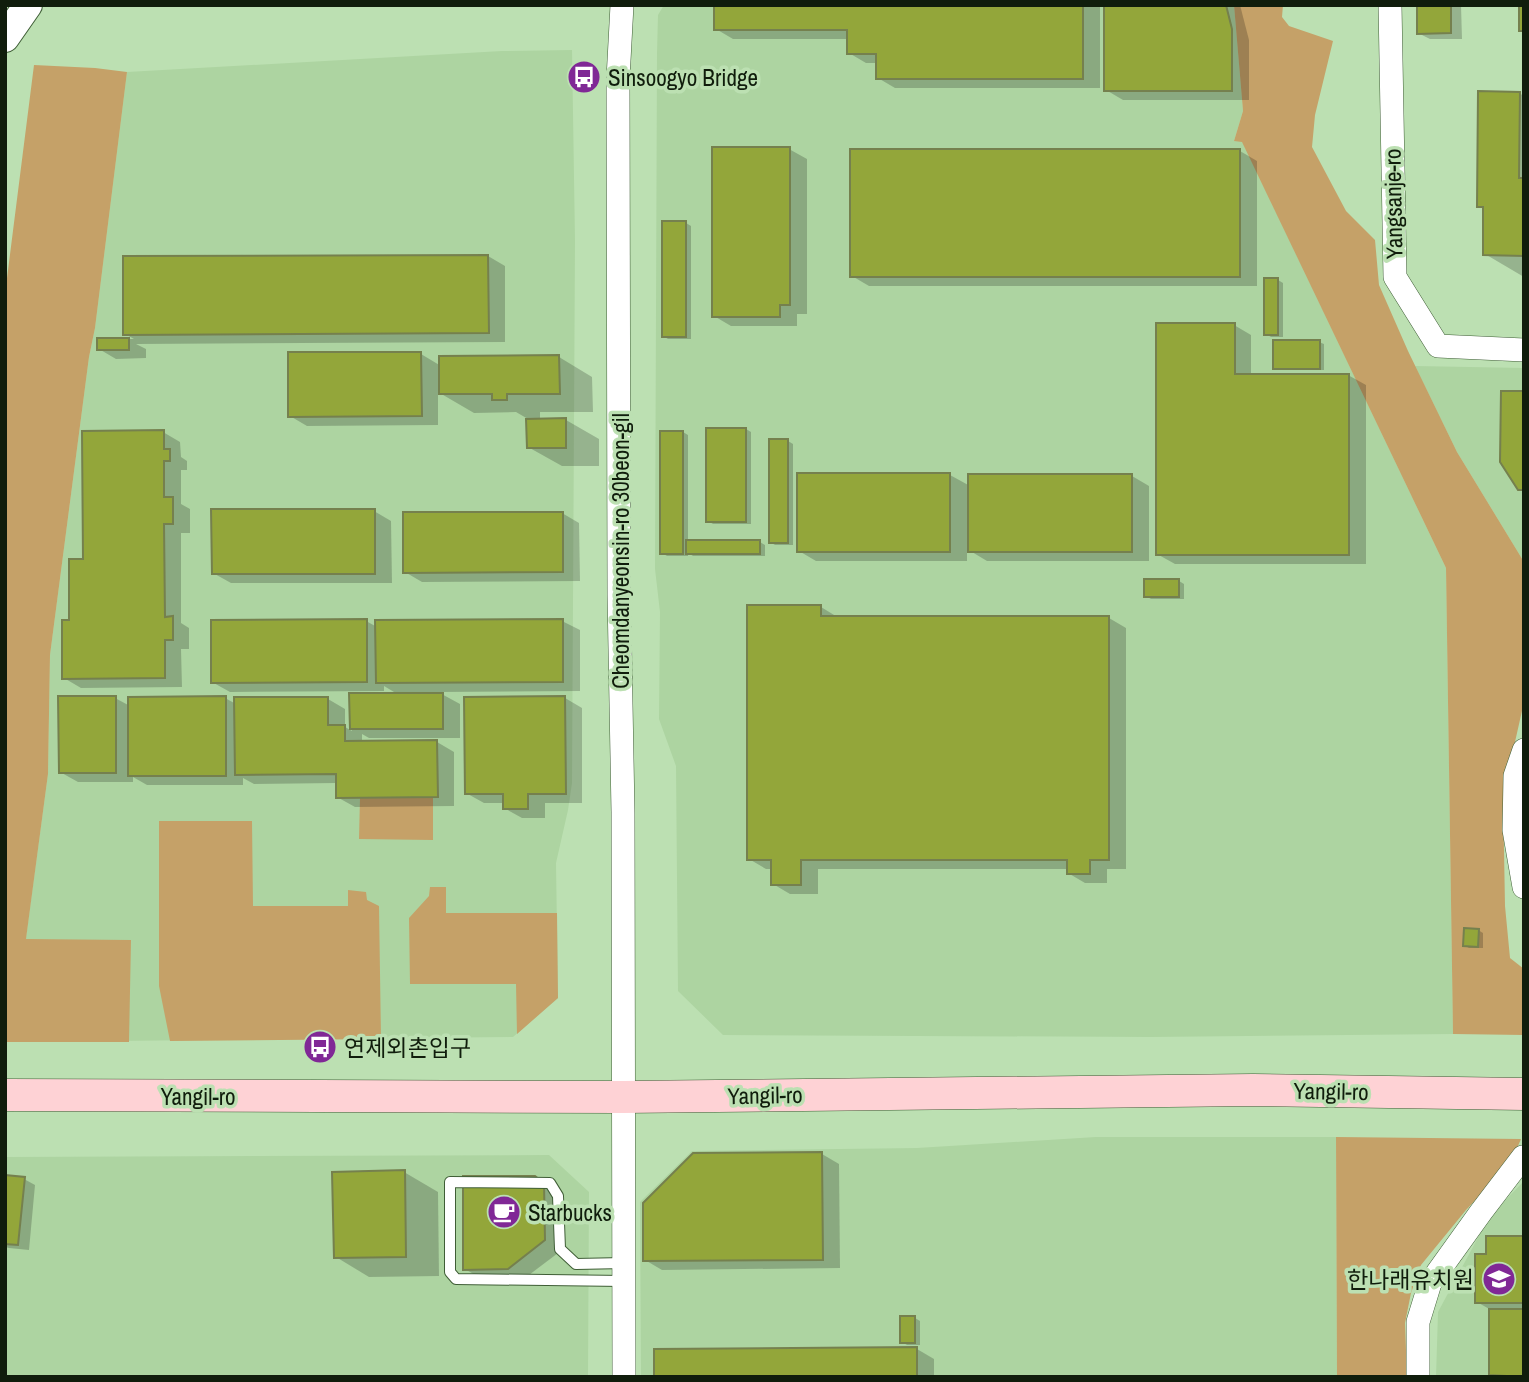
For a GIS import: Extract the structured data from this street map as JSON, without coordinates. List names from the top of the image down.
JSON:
{
  "streets": {
    "main road": ["Yangil-ro"],
    "street": ["Yangsanje-ro", "Cheomdanyeonsin-ro 30beon-gil"]
  },
  "crossings": [
    ["Cheomdanyeonsin-ro 30beon-gil", "Yangil-ro"]
  ],
  "places": {
    "bus stop": ["Sinsoogyo Bridge", "연제외촌입구"],
    "cafe": ["Starbucks"],
    "school or university": ["한나래유치원"]
  }
}
